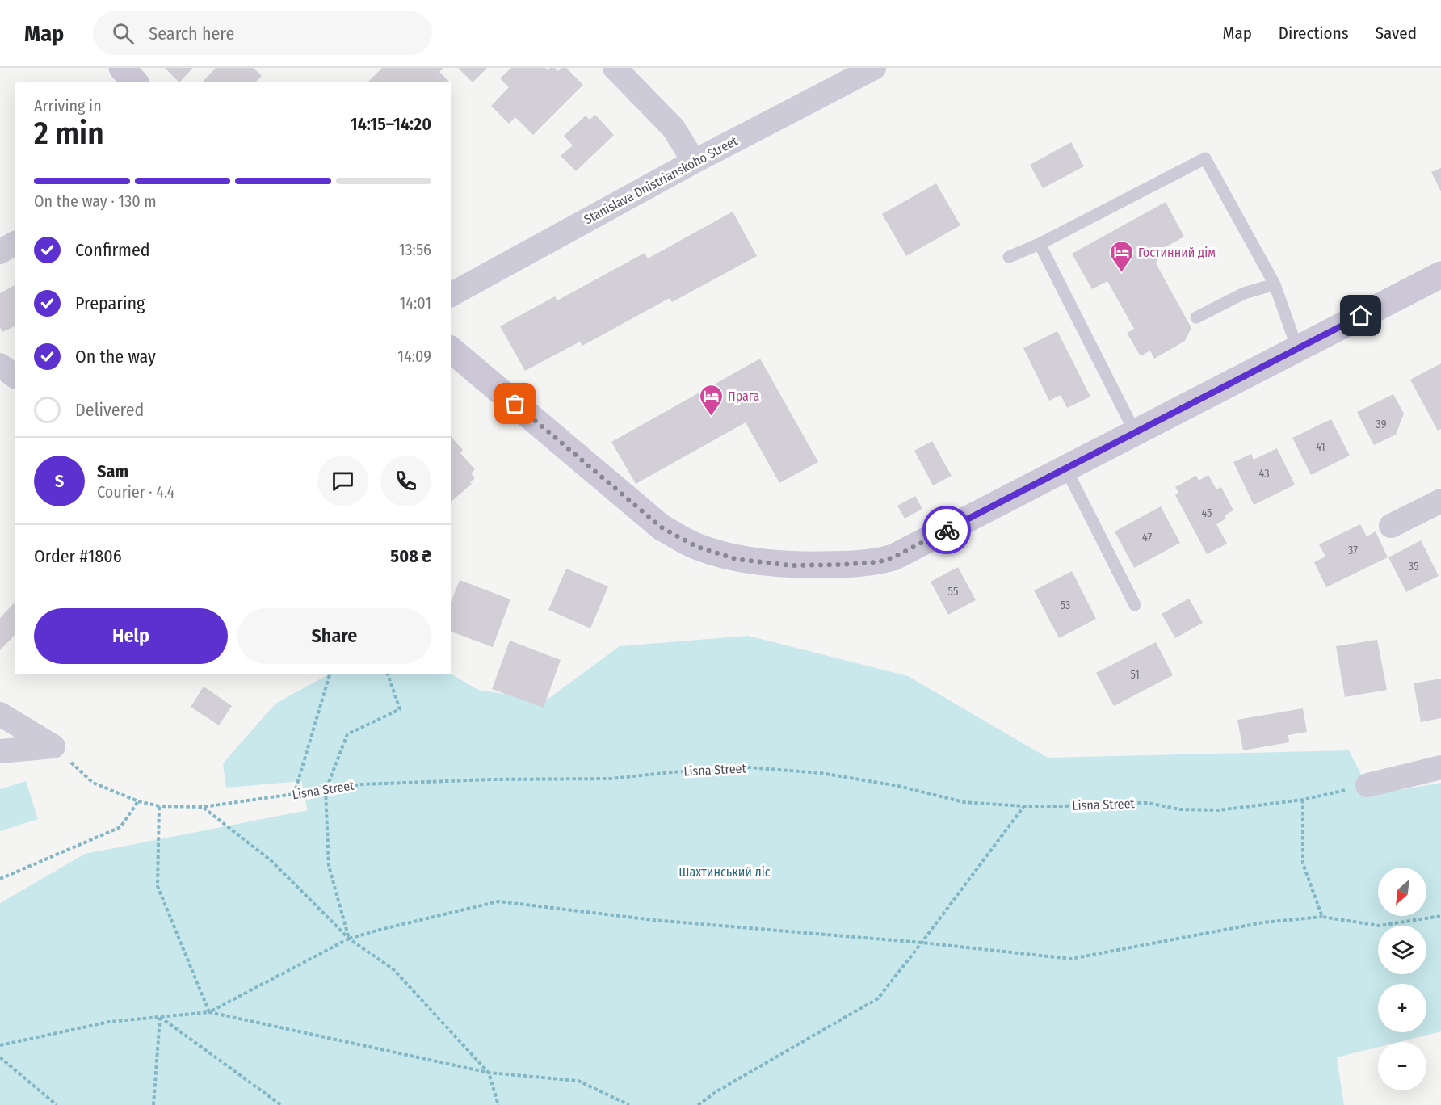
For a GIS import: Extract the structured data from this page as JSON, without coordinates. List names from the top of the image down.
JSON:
{
  "streets": {
    "street": ["Stanislava Dnistrianskoho Street"],
    "path": ["Lisna Street"]
  },
  "parks": ["Шахтинський ліс"],
  "places": {
    "hotel": ["Гостинний дім", "Прага"]
  },
  "house_numbers": [
    "39",
    "41",
    "43",
    "45",
    "47",
    "37",
    "35",
    "55",
    "53",
    "51"
  ],
  "north": "bottom left",
  "page": {
    "header": "Map",
    "search": "Search here",
    "nav": ["Map", "Directions", "Saved"],
    "heading": ["2 min", "Arriving in", "14:15–14:20"],
    "panel": [
      "Sam",
      "Courier · 4.4",
      "Order #1806",
      "508 ₴"
    ],
    "bar": "On the way · 130 m",
    "list": [
      ["Confirmed", "13:56"],
      ["Preparing", "14:01"],
      ["On the way", "14:09"],
      "Delivered"
    ],
    "round": "S",
    "buttons": ["Help", "Share"],
    "map_buttons": ["+", "−"]
  }
}
